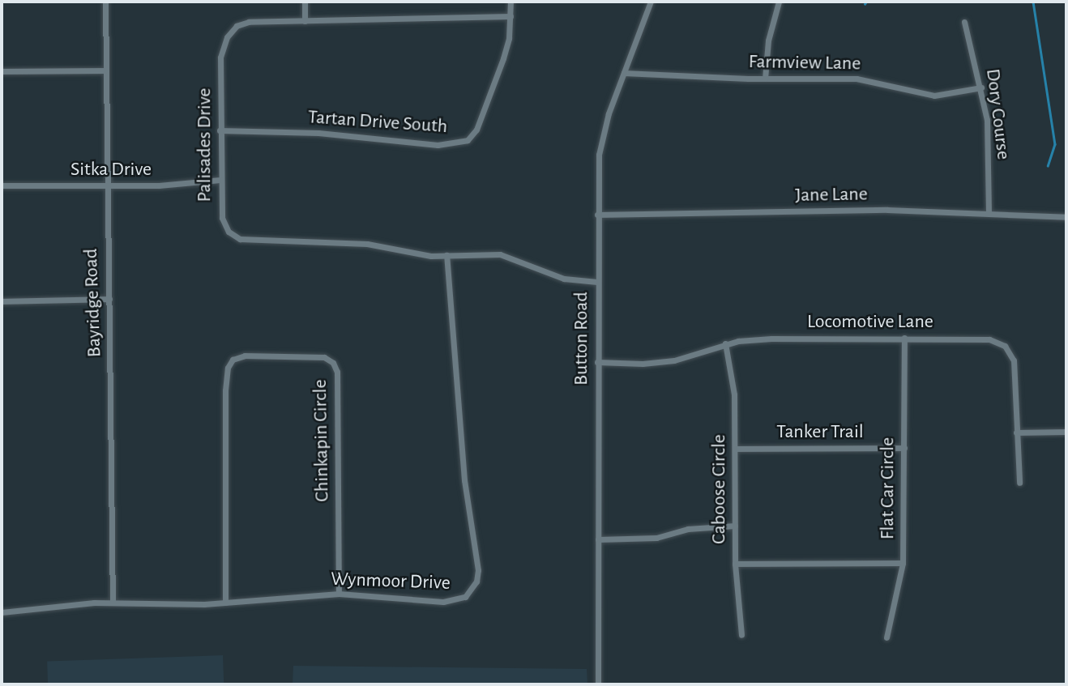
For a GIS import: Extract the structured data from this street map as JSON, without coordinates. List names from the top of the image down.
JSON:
{
  "streets": {
    "street": [
      "Farmview Lane",
      "Dory Course",
      "Tartan Drive South",
      "Palisades Drive",
      "Sitka Drive",
      "Jane Lane",
      "Bayridge Road",
      "Locomotive Lane",
      "Button Road",
      "Tanker Trail",
      "Chinkapin Circle",
      "Flat Car Circle",
      "Caboose Circle",
      "Wynmoor Drive"
    ]
  },
  "crossings": [
    ["Farmview Lane", "Dory Course"],
    ["Farmview Lane", "Button Road"],
    ["Dory Course", "Jane Lane"],
    ["Tartan Drive South", "Palisades Drive"],
    ["Palisades Drive", "Sitka Drive"],
    ["Palisades Drive", "Button Road"],
    ["Palisades Drive", "Wynmoor Drive"],
    ["Sitka Drive", "Bayridge Road"],
    ["Jane Lane", "Button Road"],
    ["Bayridge Road", "Wynmoor Drive"],
    ["Locomotive Lane", "Button Road"],
    ["Locomotive Lane", "Flat Car Circle"],
    ["Locomotive Lane", "Caboose Circle"],
    ["Tanker Trail", "Flat Car Circle"],
    ["Tanker Trail", "Caboose Circle"],
    ["Chinkapin Circle", "Wynmoor Drive"]
  ]
}
